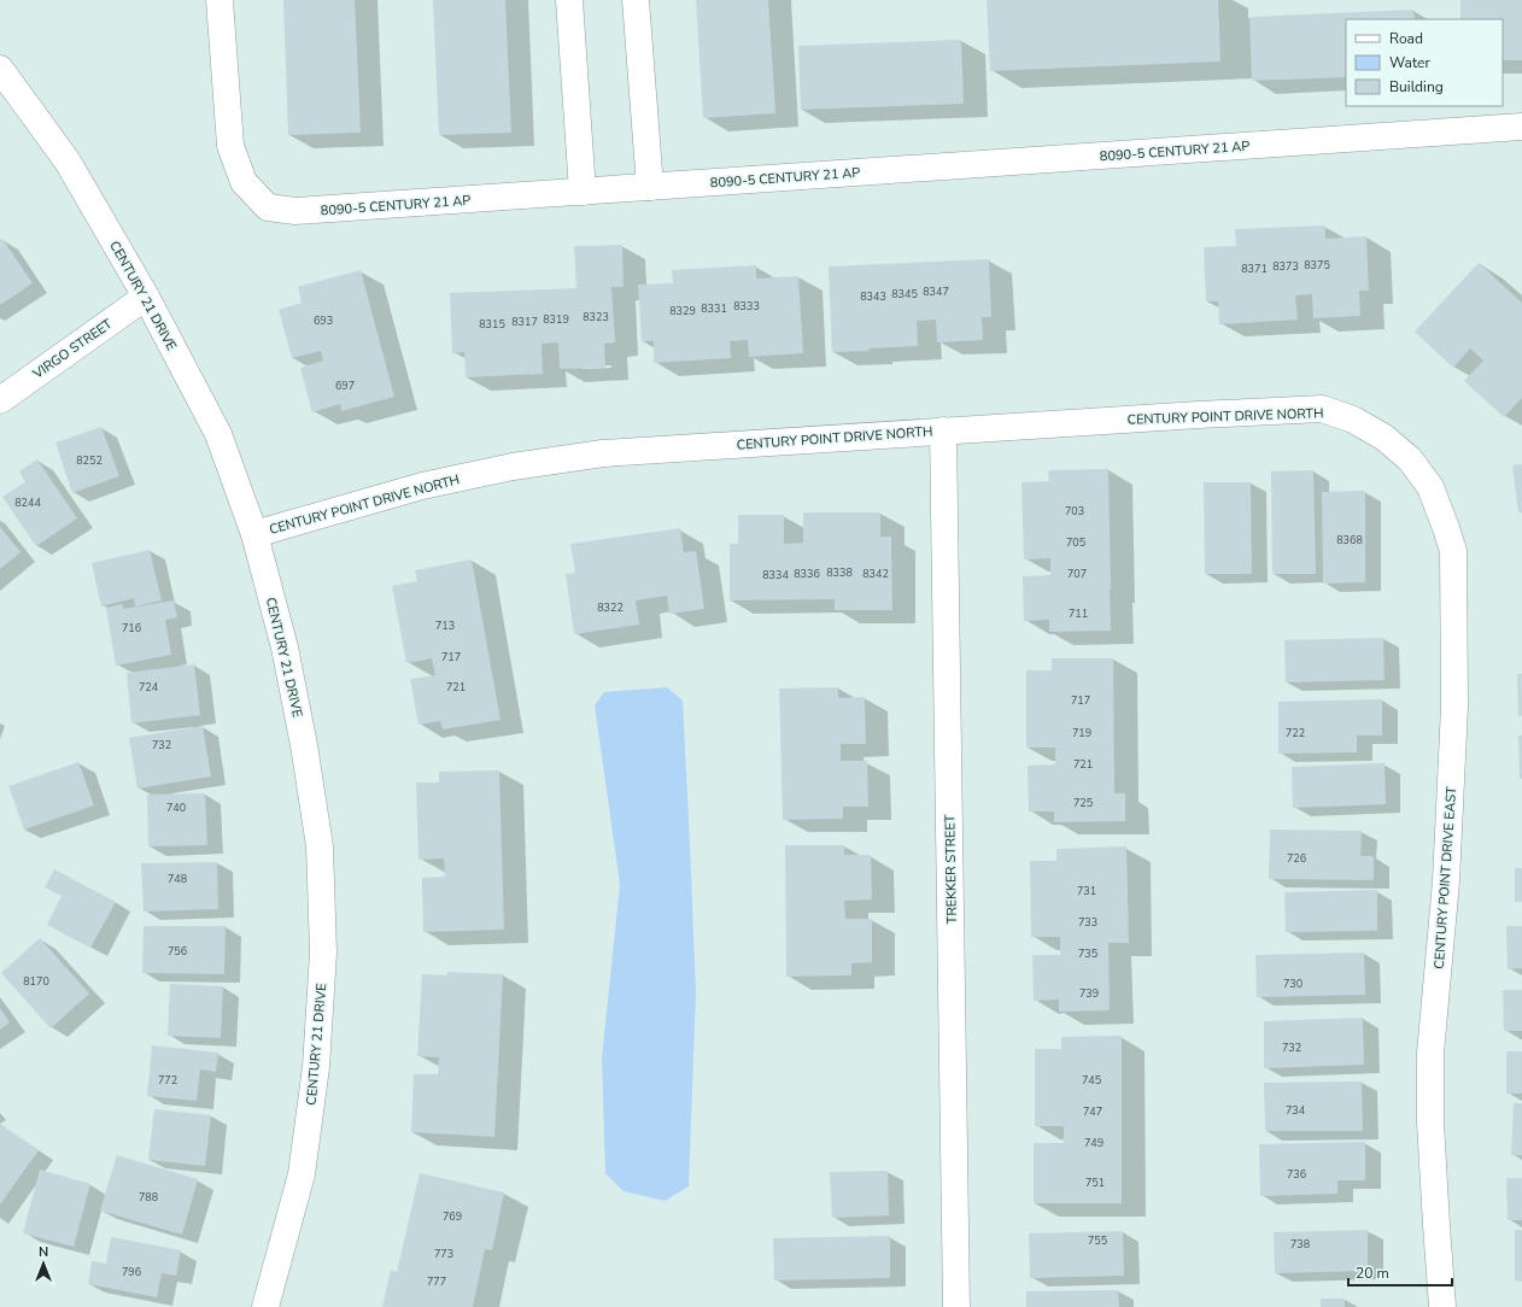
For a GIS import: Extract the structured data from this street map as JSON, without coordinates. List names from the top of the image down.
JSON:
{
  "streets": {
    "street": [
      "8090-5 CENTURY 21 AP",
      "CENTURY 21 DRIVE",
      "VIRGO STREET",
      "CENTURY POINT DRIVE NORTH",
      "TREKKER STREET",
      "CENTURY POINT DRIVE EAST"
    ]
  },
  "crossings": [
    ["CENTURY 21 DRIVE", "VIRGO STREET"],
    ["CENTURY 21 DRIVE", "CENTURY POINT DRIVE NORTH"],
    ["CENTURY POINT DRIVE NORTH", "TREKKER STREET"],
    ["CENTURY POINT DRIVE NORTH", "CENTURY POINT DRIVE EAST"]
  ],
  "house_numbers": [
    "8375",
    "8373",
    "8371",
    "8347",
    "8345",
    "8343",
    "8333",
    "8331",
    "8329",
    "8323",
    "8319",
    "693",
    "8317",
    "8315",
    "697",
    "8252",
    "8244",
    "703",
    "8368",
    "705",
    "8338",
    "8336",
    "8342",
    "707",
    "8334",
    "8322",
    "711",
    "713",
    "716",
    "717",
    "724",
    "721",
    "717",
    "719",
    "722",
    "732",
    "721",
    "725",
    "740",
    "726",
    "748",
    "731",
    "733",
    "756",
    "735",
    "8170",
    "730",
    "739",
    "732",
    "772",
    "745",
    "734",
    "747",
    "749",
    "736",
    "751",
    "788",
    "769",
    "755",
    "738",
    "773",
    "796",
    "777"
  ],
  "legend": ["Road", "Water", "Building"],
  "scale_bar": "20 m",
  "north": "top"
}
